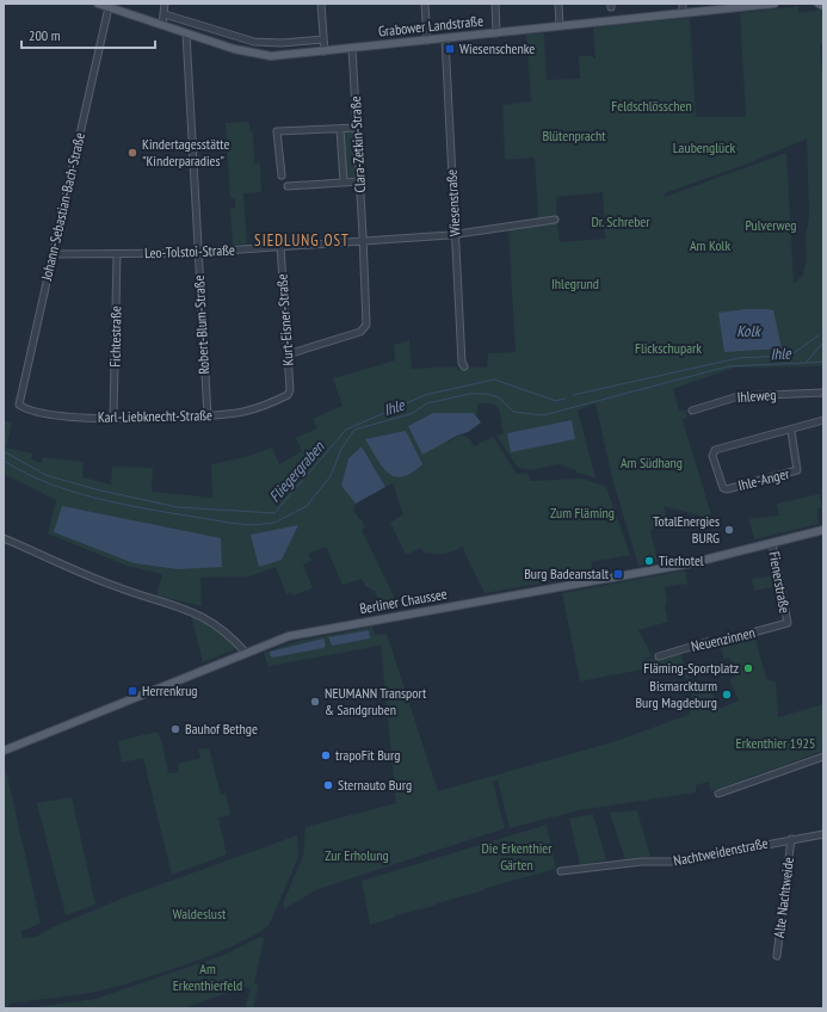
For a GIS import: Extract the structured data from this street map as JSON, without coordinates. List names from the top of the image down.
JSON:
{
  "streets": {
    "main road": ["Grabower Landstraße", "Berliner Chaussee"],
    "street": [
      "Clara-Zetkin-Straße",
      "Wiesenstraße",
      "Johann-Sebastian-Bach-Straße",
      "Leo-Tolstoi-Straße",
      "Kurt-Eisner-Straße",
      "Robert-Blum-Straße",
      "Fichtestraße",
      "Ihleweg",
      "Karl-Liebknecht-Straße",
      "Ihle-Anger",
      "Fienerstraße",
      "Neuenzinnen",
      "Nachtweidenstraße",
      "Alte Nachtweide"
    ]
  },
  "crossings": [
    ["Grabower Landstraße", "Clara-Zetkin-Straße"],
    ["Grabower Landstraße", "Wiesenstraße"],
    ["Grabower Landstraße", "Johann-Sebastian-Bach-Straße"],
    ["Grabower Landstraße", "Robert-Blum-Straße"],
    ["Clara-Zetkin-Straße", "Leo-Tolstoi-Straße"],
    ["Clara-Zetkin-Straße", "Kurt-Eisner-Straße"],
    ["Wiesenstraße", "Leo-Tolstoi-Straße"],
    ["Johann-Sebastian-Bach-Straße", "Leo-Tolstoi-Straße"],
    ["Johann-Sebastian-Bach-Straße", "Karl-Liebknecht-Straße"],
    ["Leo-Tolstoi-Straße", "Kurt-Eisner-Straße"],
    ["Leo-Tolstoi-Straße", "Robert-Blum-Straße"],
    ["Leo-Tolstoi-Straße", "Fichtestraße"],
    ["Kurt-Eisner-Straße", "Karl-Liebknecht-Straße"],
    ["Robert-Blum-Straße", "Karl-Liebknecht-Straße"],
    ["Fichtestraße", "Karl-Liebknecht-Straße"],
    ["Fienerstraße", "Berliner Chaussee"],
    ["Fienerstraße", "Neuenzinnen"],
    ["Nachtweidenstraße", "Alte Nachtweide"]
  ],
  "districts": ["SIEDLUNG OST"],
  "water": ["Kolk", "Ihle", "Fliegergraben"],
  "parks": [
    "Feldschlösschen",
    "Blütenpracht",
    "Laubenglück",
    "Dr. Schreber",
    "Pulverweg",
    "Am Kolk",
    "Ihlegrund",
    "Flickschupark",
    "Am Südhang",
    "Zum Fläming",
    "Erkenthier 1925",
    "Die Erkenthier Gärten",
    "Zur Erholung",
    "Waldeslust",
    "Am Erkenthierfeld"
  ],
  "places": {
    "transit": ["Wiesenschenke", "Burg Badeanstalt", "Herrenkrug"],
    "other": [
      "Kindertagesstätte \"Kinderparadies\"",
      "TotalEnergies BURG",
      "Tierhotel",
      "Fläming-Sportplatz",
      "Bismarckturm Burg Magdeburg",
      "NEUMANN Transport & Sandgruben",
      "Bauhof Bethge",
      "trapoFit Burg",
      "Sternauto Burg"
    ]
  },
  "scale_bar": "200 m"
}
